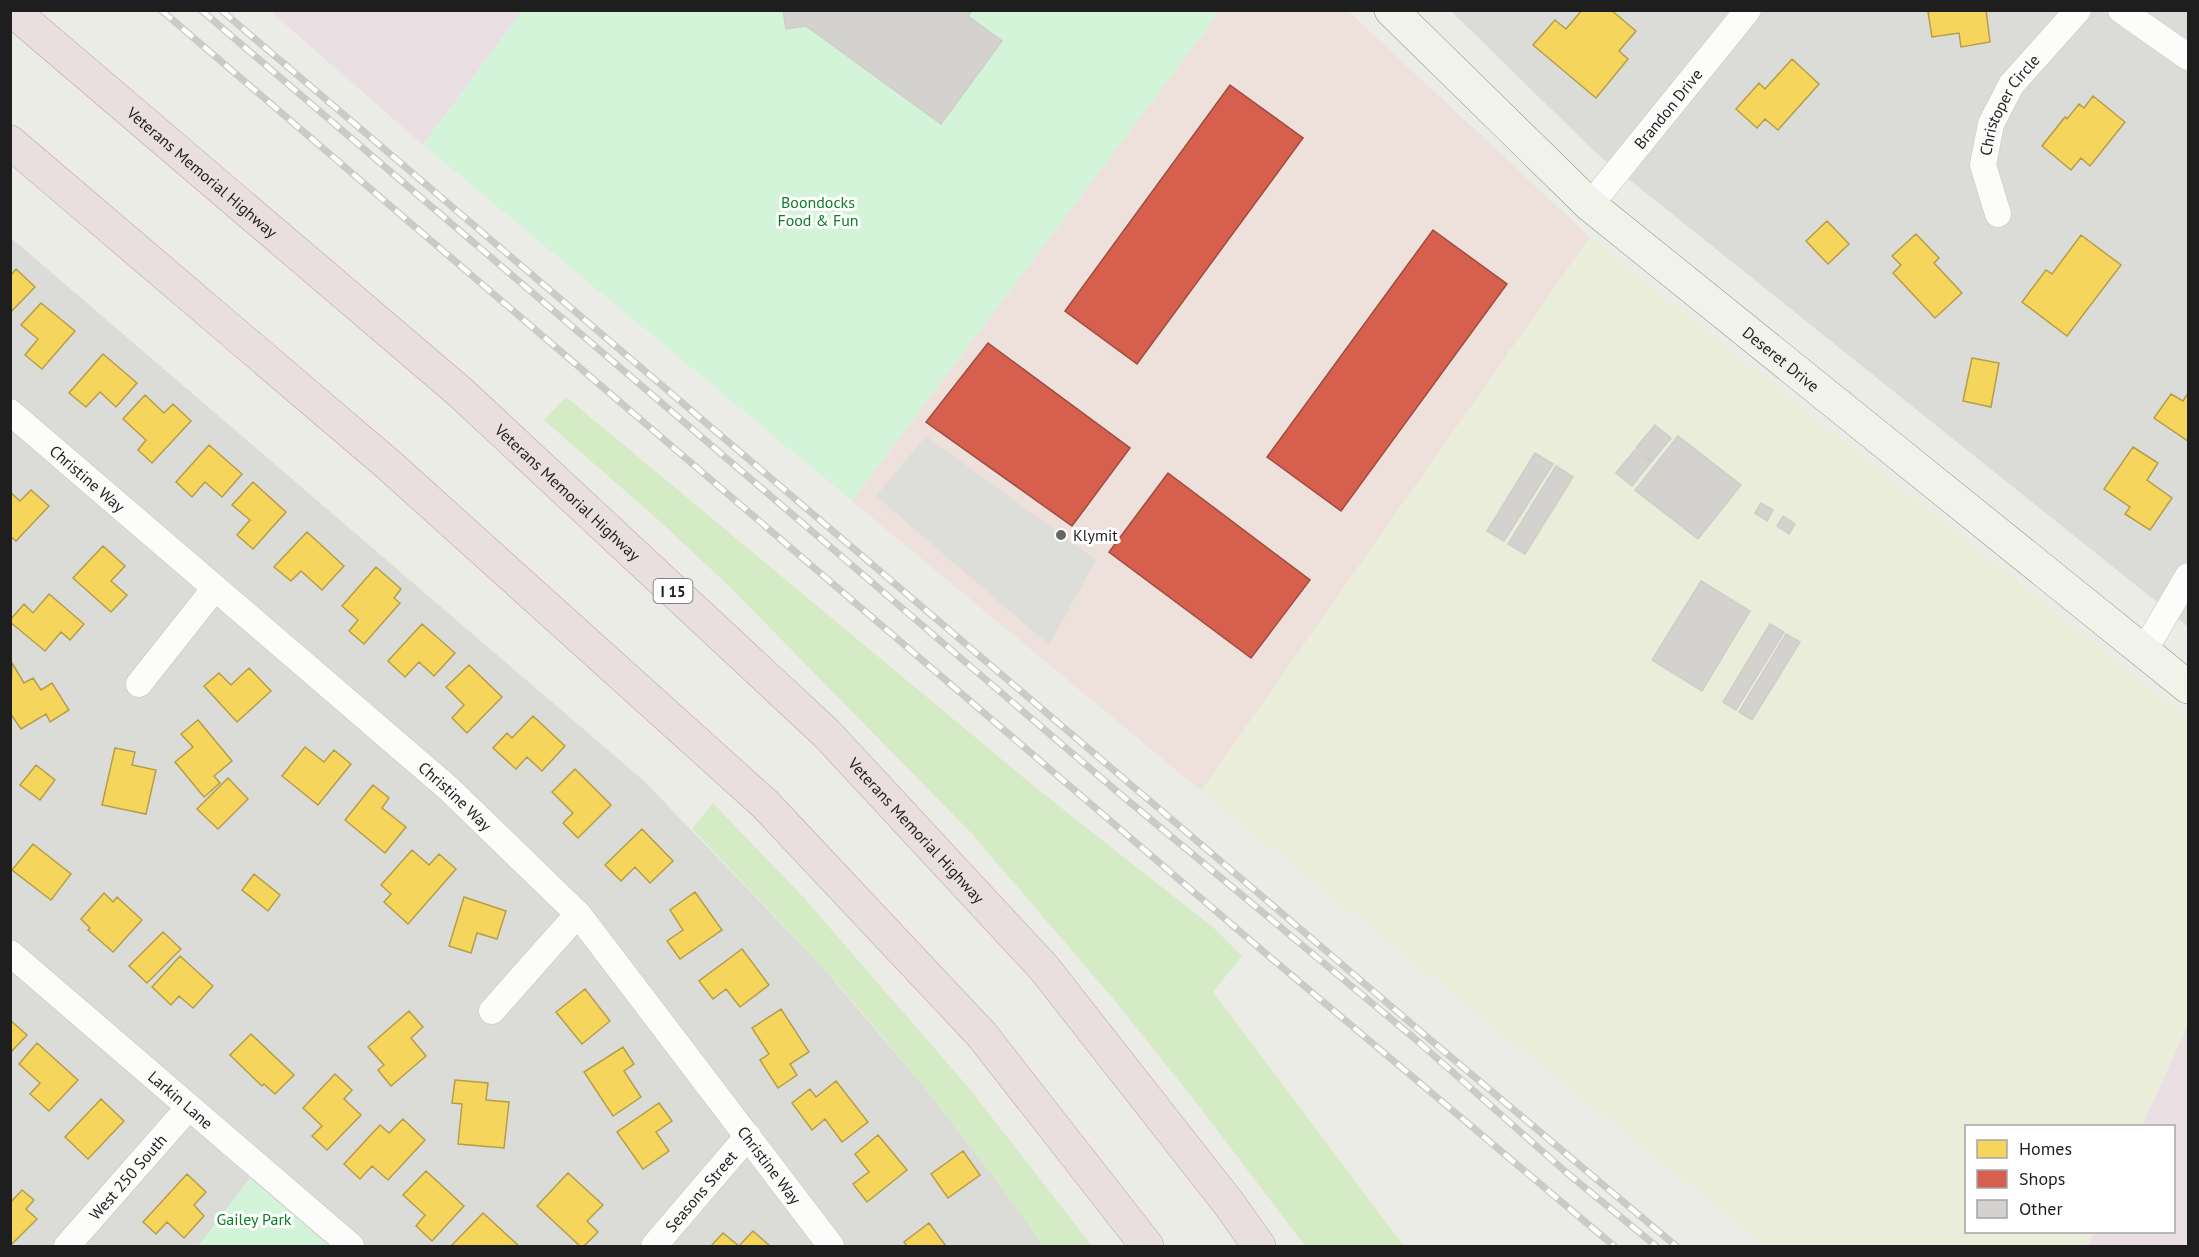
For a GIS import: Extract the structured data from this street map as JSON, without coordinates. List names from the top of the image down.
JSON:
{
  "streets": {
    "highway": ["Veterans Memorial Highway", "I 15"],
    "street": [
      "Christoper Circle",
      "Brandon Drive",
      "Deseret Drive",
      "Christine Way",
      "Larkin Lane",
      "West 250 South",
      "Seasons Street"
    ]
  },
  "crossings": [
    ["Brandon Drive", "Deseret Drive"],
    ["Christine Way", "Seasons Street"],
    ["Larkin Lane", "West 250 South"]
  ],
  "parks": ["Boondocks Food & Fun", "Gailey Park"],
  "places": ["Klymit"],
  "legend": ["Homes", "Shops", "Other"]
}
